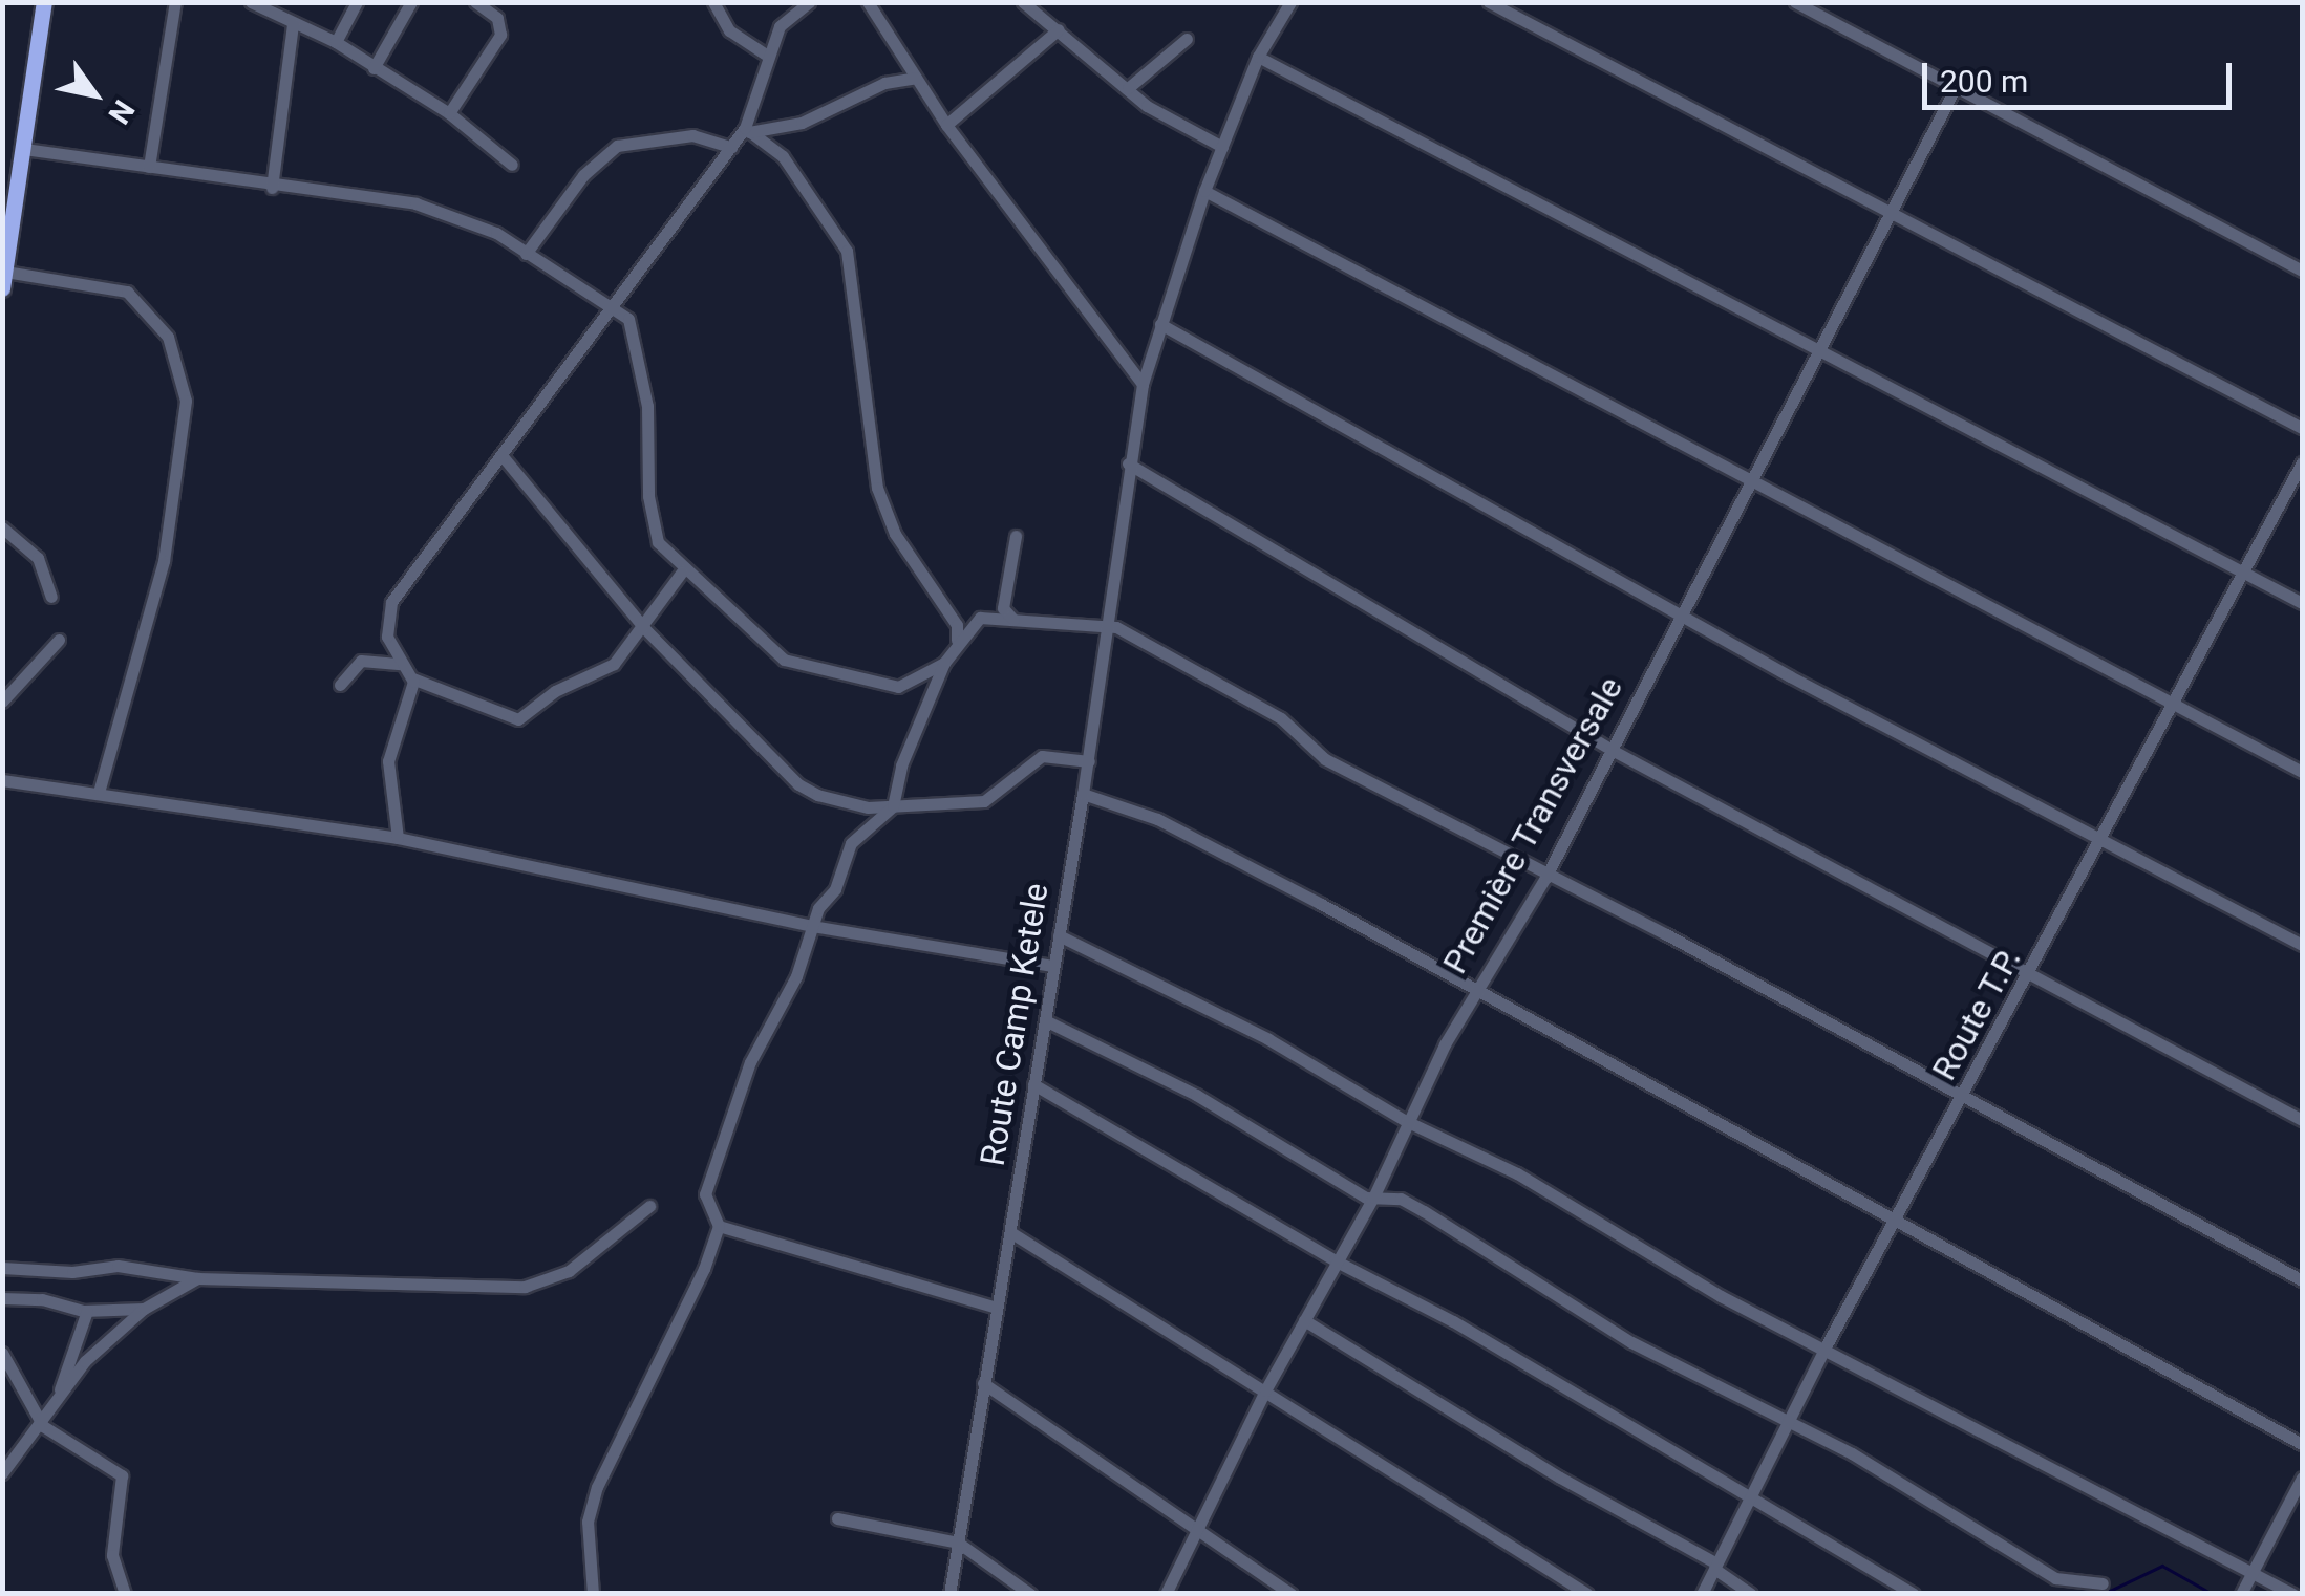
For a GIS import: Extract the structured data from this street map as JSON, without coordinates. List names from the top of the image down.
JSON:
{
  "streets": {
    "street": ["Première Transversale", "Route T.P.", "Route Camp Ketele"]
  },
  "scale_bar": "200 m",
  "north": "bottom right"
}
